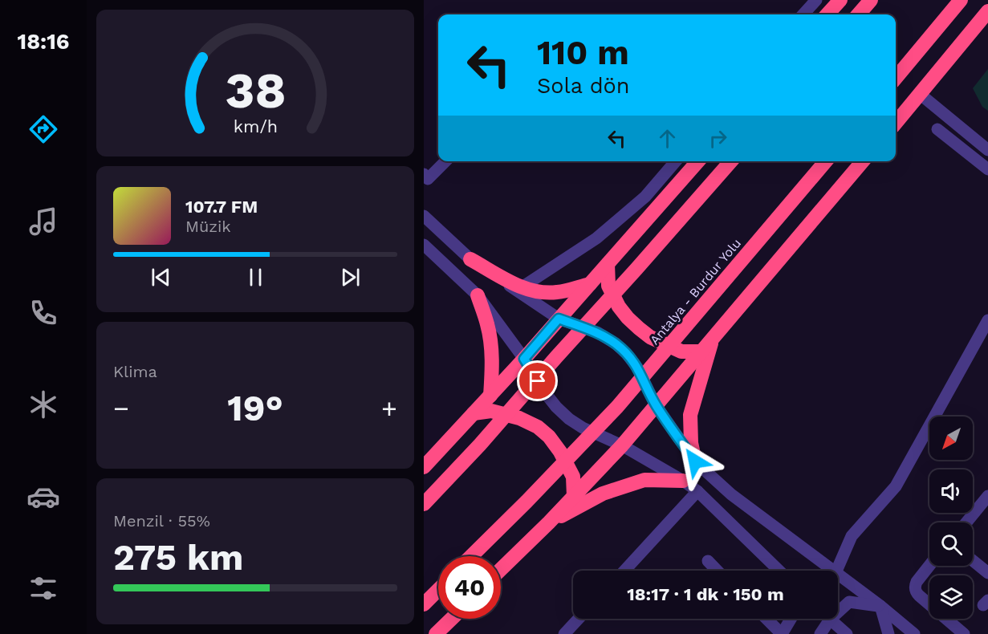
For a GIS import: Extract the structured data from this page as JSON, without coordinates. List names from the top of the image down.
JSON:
{
  "streets": {
    "highway": ["Antalya - Burdur Yolu"]
  },
  "north": "bottom left",
  "page": {
    "tabs": "18:16",
    "turn": ["110 m", "Sola dön"],
    "song": ["107.7 FM", "Müzik"],
    "tile": [
      "Klima",
      ["Menzil · 55%", "275 km"]
    ],
    "heat": ["−", "19°", "+"],
    "limit": "40",
    "trip": "18:17 · 1 dk · 150 m",
    "gauge": ["38", "km/h"]
  }
}
